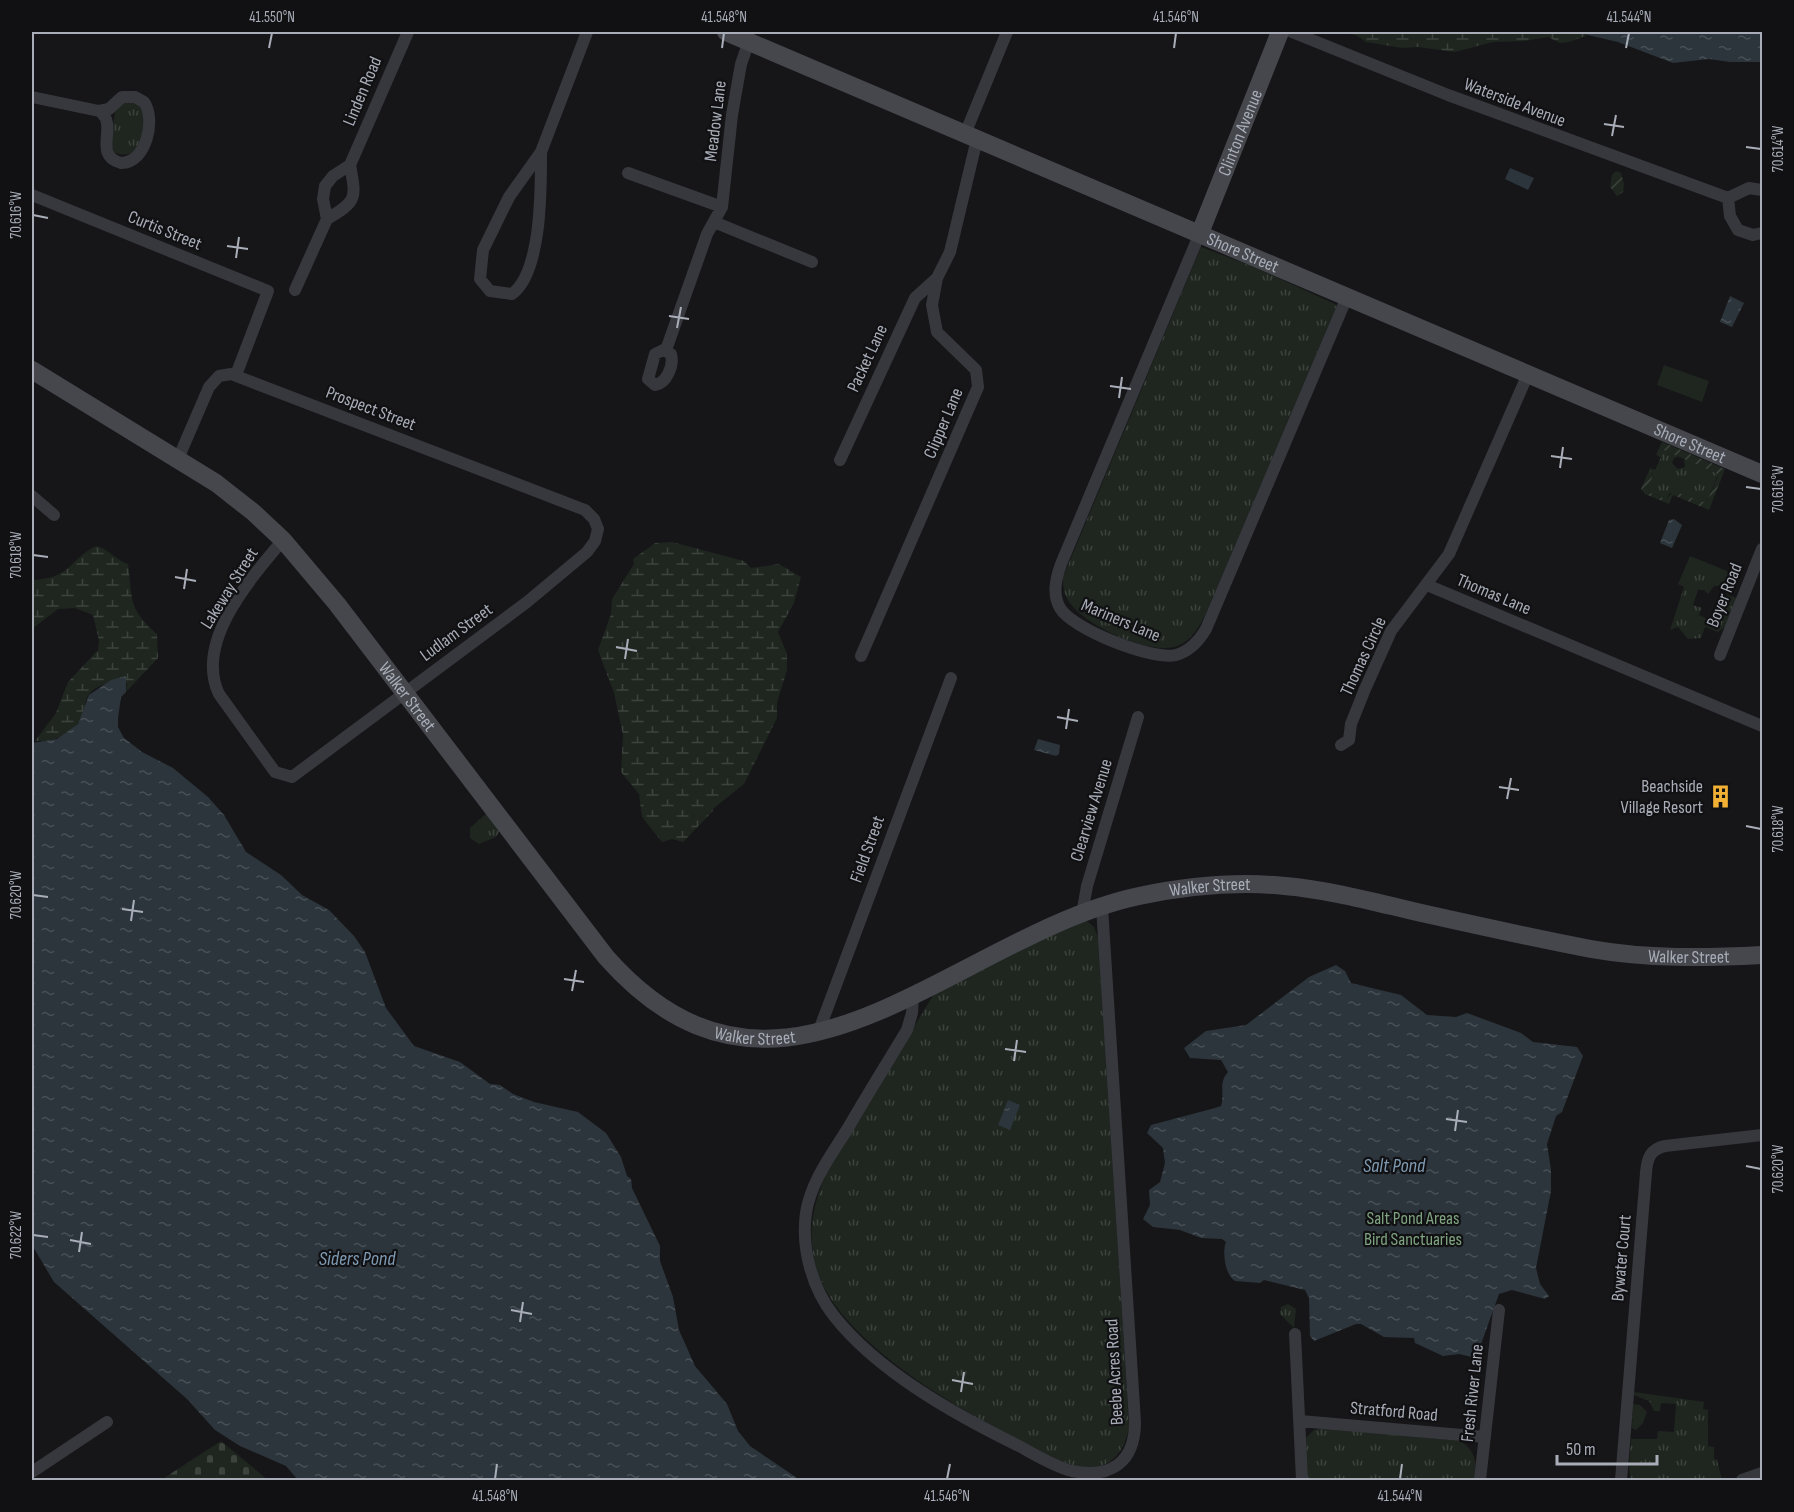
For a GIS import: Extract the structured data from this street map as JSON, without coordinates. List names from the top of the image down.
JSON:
{
  "streets": {
    "street": [
      "Linden Road",
      "Waterside Avenue",
      "Meadow Lane",
      "Clinton Avenue",
      "Curtis Street",
      "Shore Street",
      "Packet Lane",
      "Prospect Street",
      "Clipper Lane",
      "Lakeway Street",
      "Thomas Lane",
      "Boyer Road",
      "Mariners Lane",
      "Ludlam Street",
      "Thomas Circle",
      "Walker Street",
      "Clearview Avenue",
      "Field Street",
      "Bywater Court",
      "Beebe Acres Road",
      "Fresh River Lane",
      "Stratford Road"
    ]
  },
  "crossings": [
    ["Meadow Lane", "Shore Street"],
    ["Clinton Avenue", "Shore Street"],
    ["Clinton Avenue", "Mariners Lane"],
    ["Curtis Street", "Prospect Street"],
    ["Shore Street", "Clipper Lane"],
    ["Shore Street", "Thomas Lane"],
    ["Shore Street", "Mariners Lane"],
    ["Packet Lane", "Clipper Lane"],
    ["Prospect Street", "Ludlam Street"],
    ["Lakeway Street", "Ludlam Street"],
    ["Lakeway Street", "Walker Street"],
    ["Thomas Lane", "Thomas Circle"],
    ["Ludlam Street", "Walker Street"],
    ["Walker Street", "Clearview Avenue"],
    ["Walker Street", "Field Street"],
    ["Walker Street", "Beebe Acres Road"],
    ["Fresh River Lane", "Stratford Road"]
  ],
  "water": ["Salt Pond", "Siders Pond"],
  "parks": ["Salt Pond Areas Bird Sanctuaries"],
  "places": {
    "building": ["Beachside Village Resort"]
  },
  "scale_bar": "50 m",
  "coordinates": [
    "41.550°N",
    "41.548°N",
    "41.546°N",
    "41.544°N",
    "70.614°W",
    "70.616°W",
    "70.618°W",
    "70.620°W",
    "70.622°W"
  ]
}
